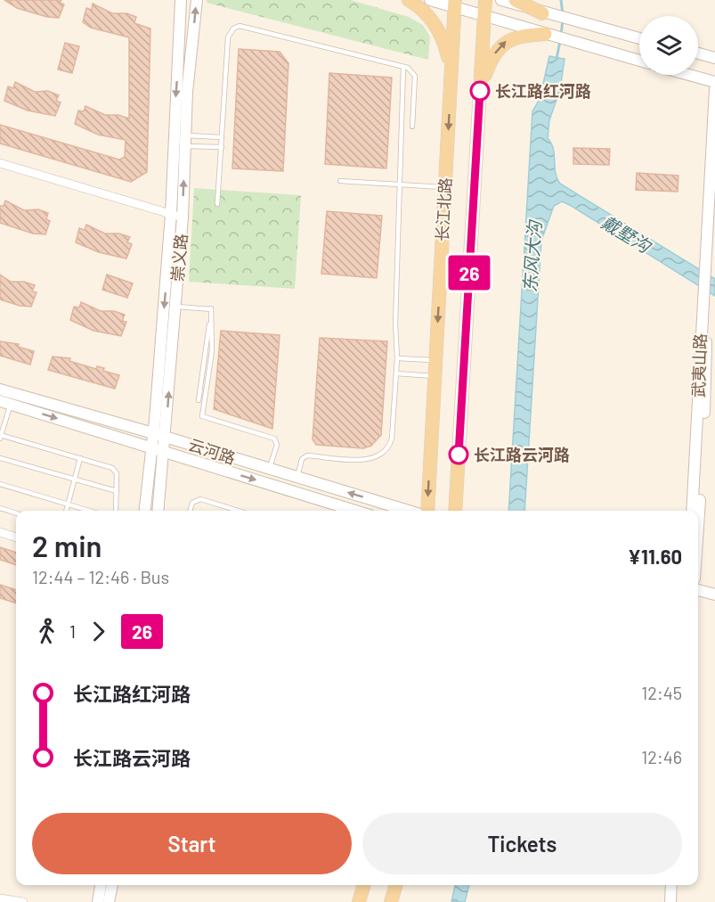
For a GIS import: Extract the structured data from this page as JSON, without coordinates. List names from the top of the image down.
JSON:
{
  "streets": {
    "main road": ["长江北路"],
    "street": ["崇义路", "武夷山路", "云河路"]
  },
  "crossings": [
    ["崇义路", "云河路"]
  ],
  "water": ["戴墅沟", "东风大沟"],
  "places": ["长江路红河路", "长江路云河路"],
  "lines": ["bus line 26"],
  "page": {
    "on_map": "26",
    "heading": ["2 min", "12:44 – 12:46 · Bus", "¥11.60"],
    "legs": ["1", "26"],
    "list": [
      {
        "name": "长江路红河路",
        "value": "12:45"
      },
      {
        "name": "长江路云河路",
        "value": "12:46"
      }
    ],
    "buttons": ["Start", "Tickets"]
  }
}
